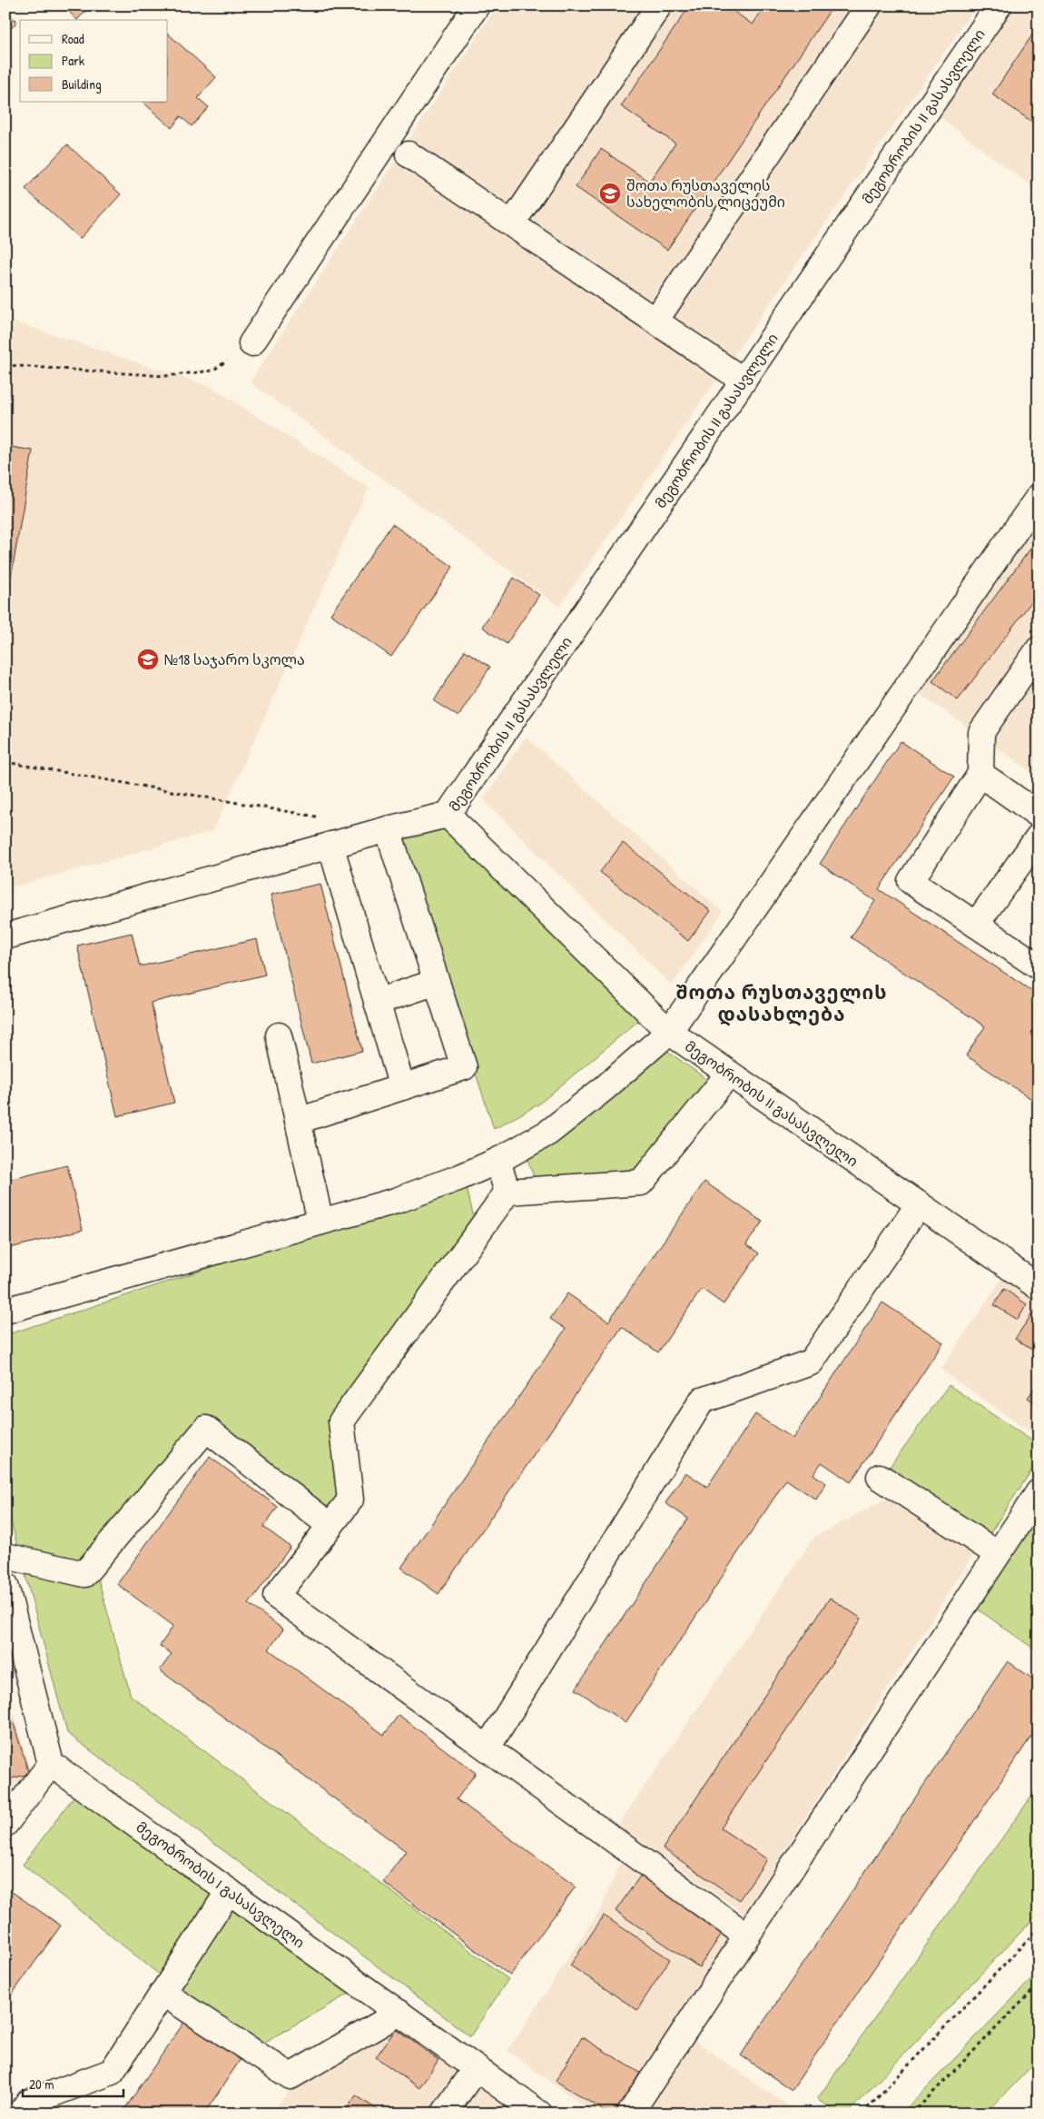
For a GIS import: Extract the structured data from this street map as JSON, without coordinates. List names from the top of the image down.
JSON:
{
  "streets": {
    "street": ["მეგობრობის II გასასვლელი", "მეგობრობის I გასასვლელი"]
  },
  "districts": ["შოთა რუსთაველის დასახლება"],
  "places": {
    "school or university": ["შოთა რუსთაველის სახელობის ლიცეუმი", "№18 საჯარო სკოლა"]
  },
  "legend": ["Road", "Park", "Building"],
  "scale_bar": "20 m"
}
